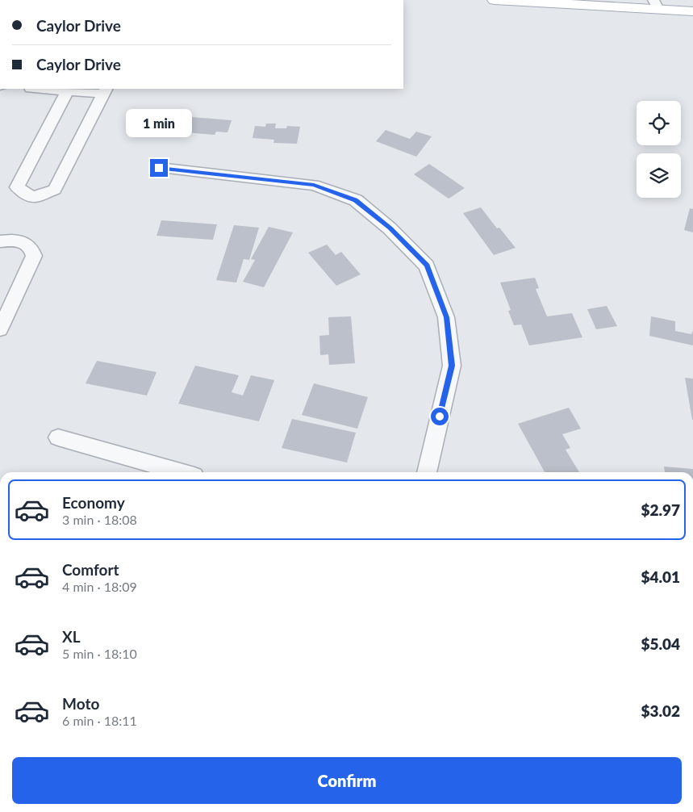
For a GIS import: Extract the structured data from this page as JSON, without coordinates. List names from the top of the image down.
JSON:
{
  "page": {
    "banner": ["Caylor Drive", "Caylor Drive"],
    "bubble": "1 min",
    "list": [
      {
        "name": "Economy",
        "note": "3 min · 18:08",
        "value": "$2.97"
      },
      {
        "name": "Comfort",
        "note": "4 min · 18:09",
        "value": "$4.01"
      },
      {
        "name": "XL",
        "note": "5 min · 18:10",
        "value": "$5.04"
      },
      {
        "name": "Moto",
        "note": "6 min · 18:11",
        "value": "$3.02"
      }
    ],
    "buttons": "Confirm"
  }
}
